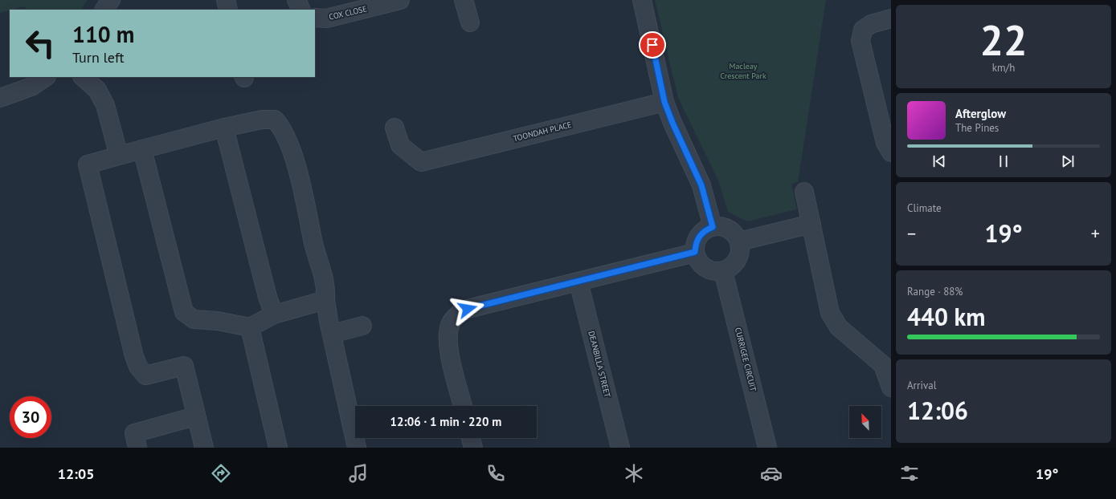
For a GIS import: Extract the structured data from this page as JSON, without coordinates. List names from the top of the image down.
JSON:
{
  "streets": {
    "street": [
      "COX CLOSE",
      "TOONDAH PLACE",
      "CURRIGEE CIRCUIT",
      "DEANBILLA STREET"
    ]
  },
  "parks": ["Macleay Crescent Park"],
  "north": "top left",
  "page": {
    "tile": [
      ["22", "km/h"],
      "Climate",
      ["Range · 88%", "440 km"],
      ["Arrival", "12:06"]
    ],
    "turn": ["110 m", "Turn left"],
    "song": ["Afterglow", "The Pines"],
    "heat": ["−", "19°", "+"],
    "limit": "30",
    "trip": "12:06 · 1 min · 220 m",
    "tabs": ["12:05", "19°"]
  }
}
